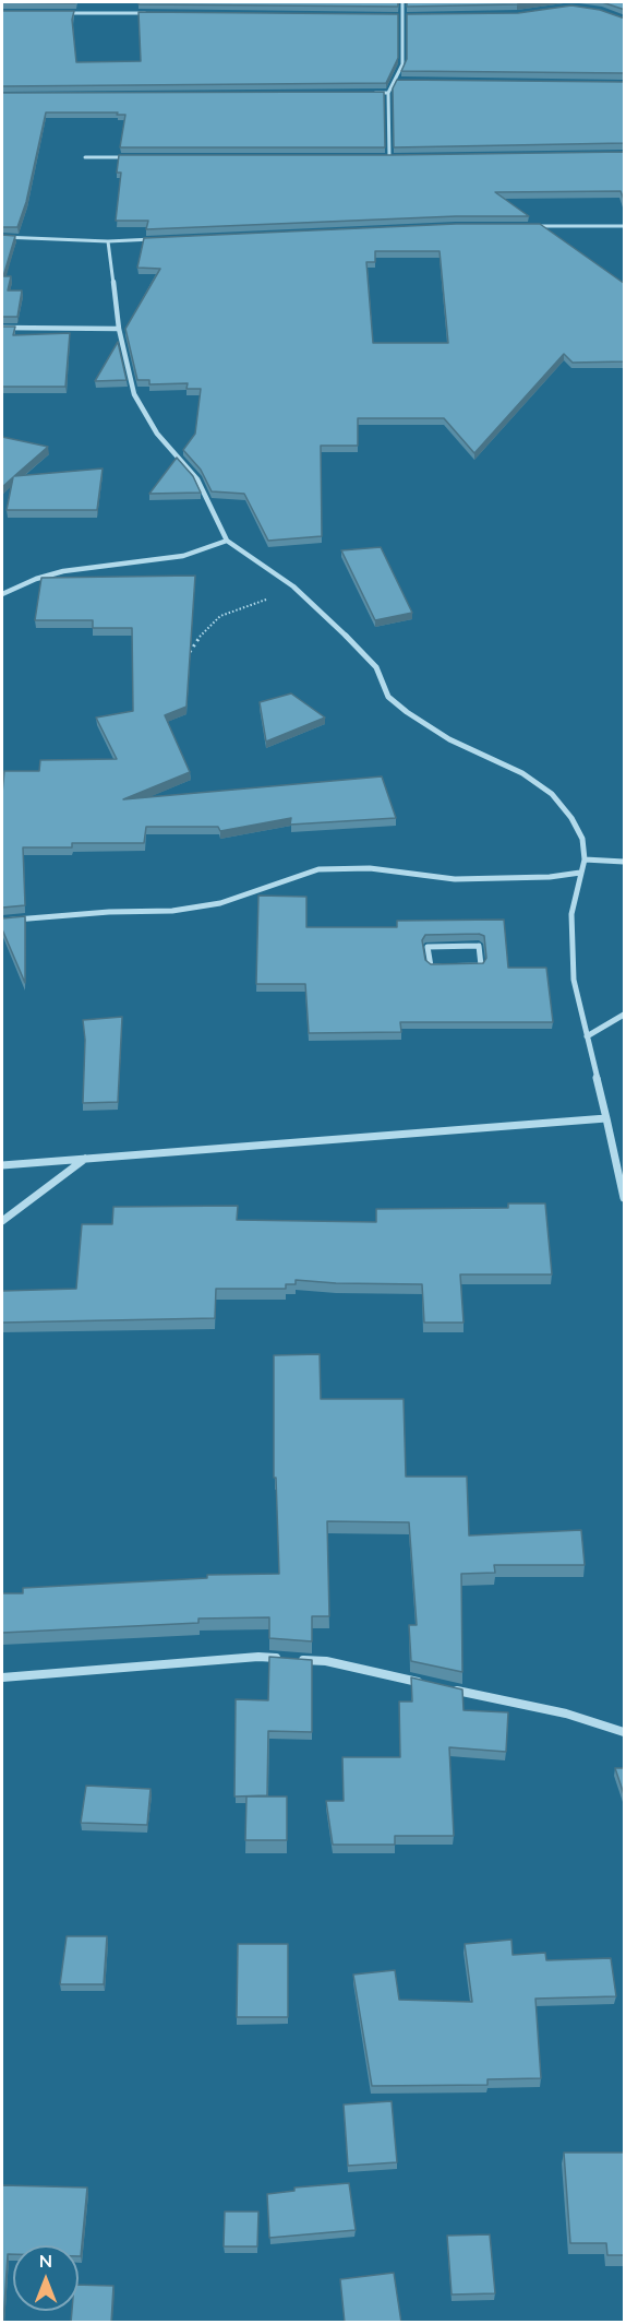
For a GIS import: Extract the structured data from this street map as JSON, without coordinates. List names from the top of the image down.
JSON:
{
  "north": "top"
}
